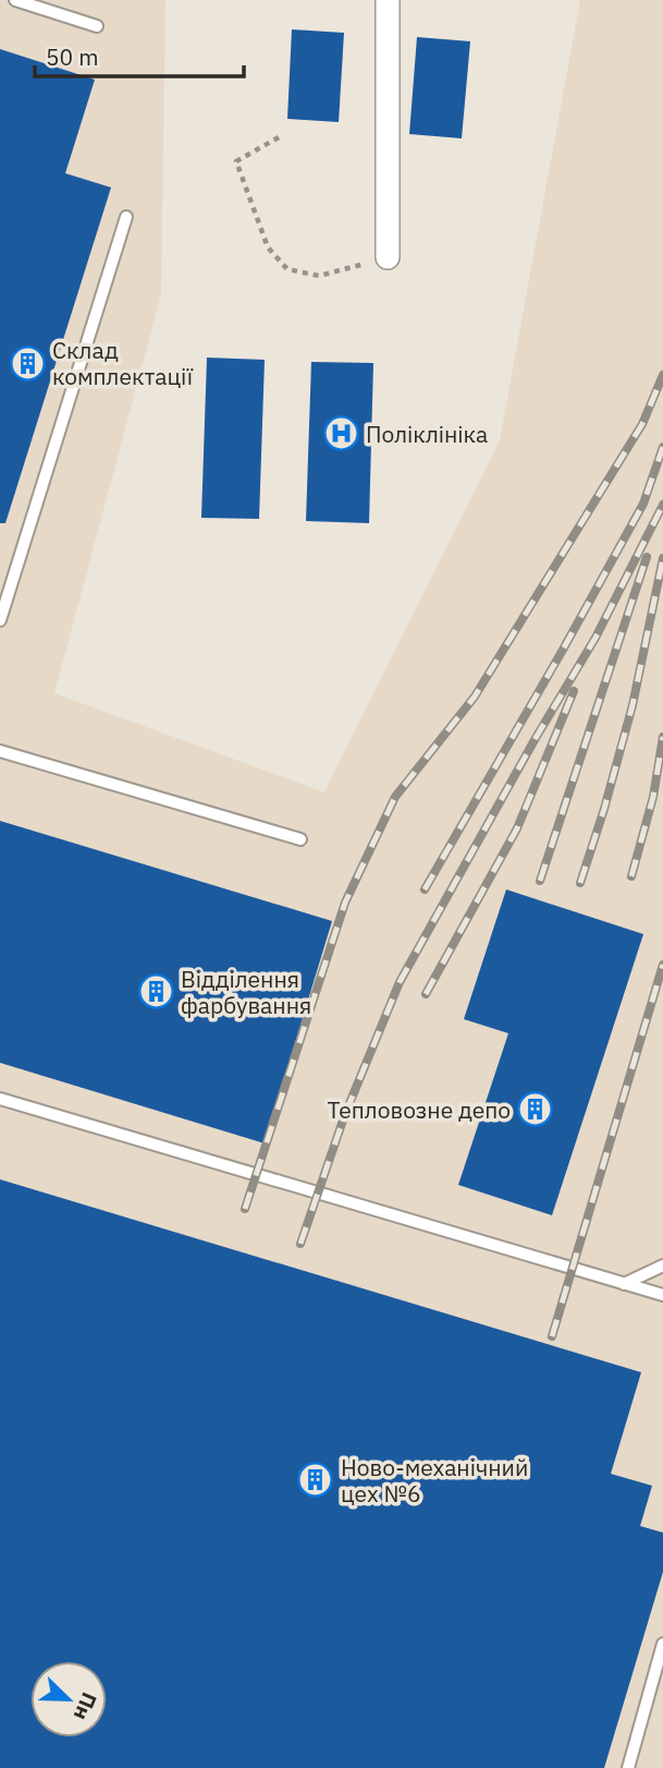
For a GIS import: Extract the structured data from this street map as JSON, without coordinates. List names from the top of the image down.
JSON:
{
  "places": {
    "building": [
      "Склад комплектації",
      "Відділення фарбування",
      "Тепловозне депо",
      "Ново-механічний цех №6"
    ],
    "hospital": ["Поліклініка"]
  },
  "scale_bar": "50 m",
  "north": "bottom right"
}
